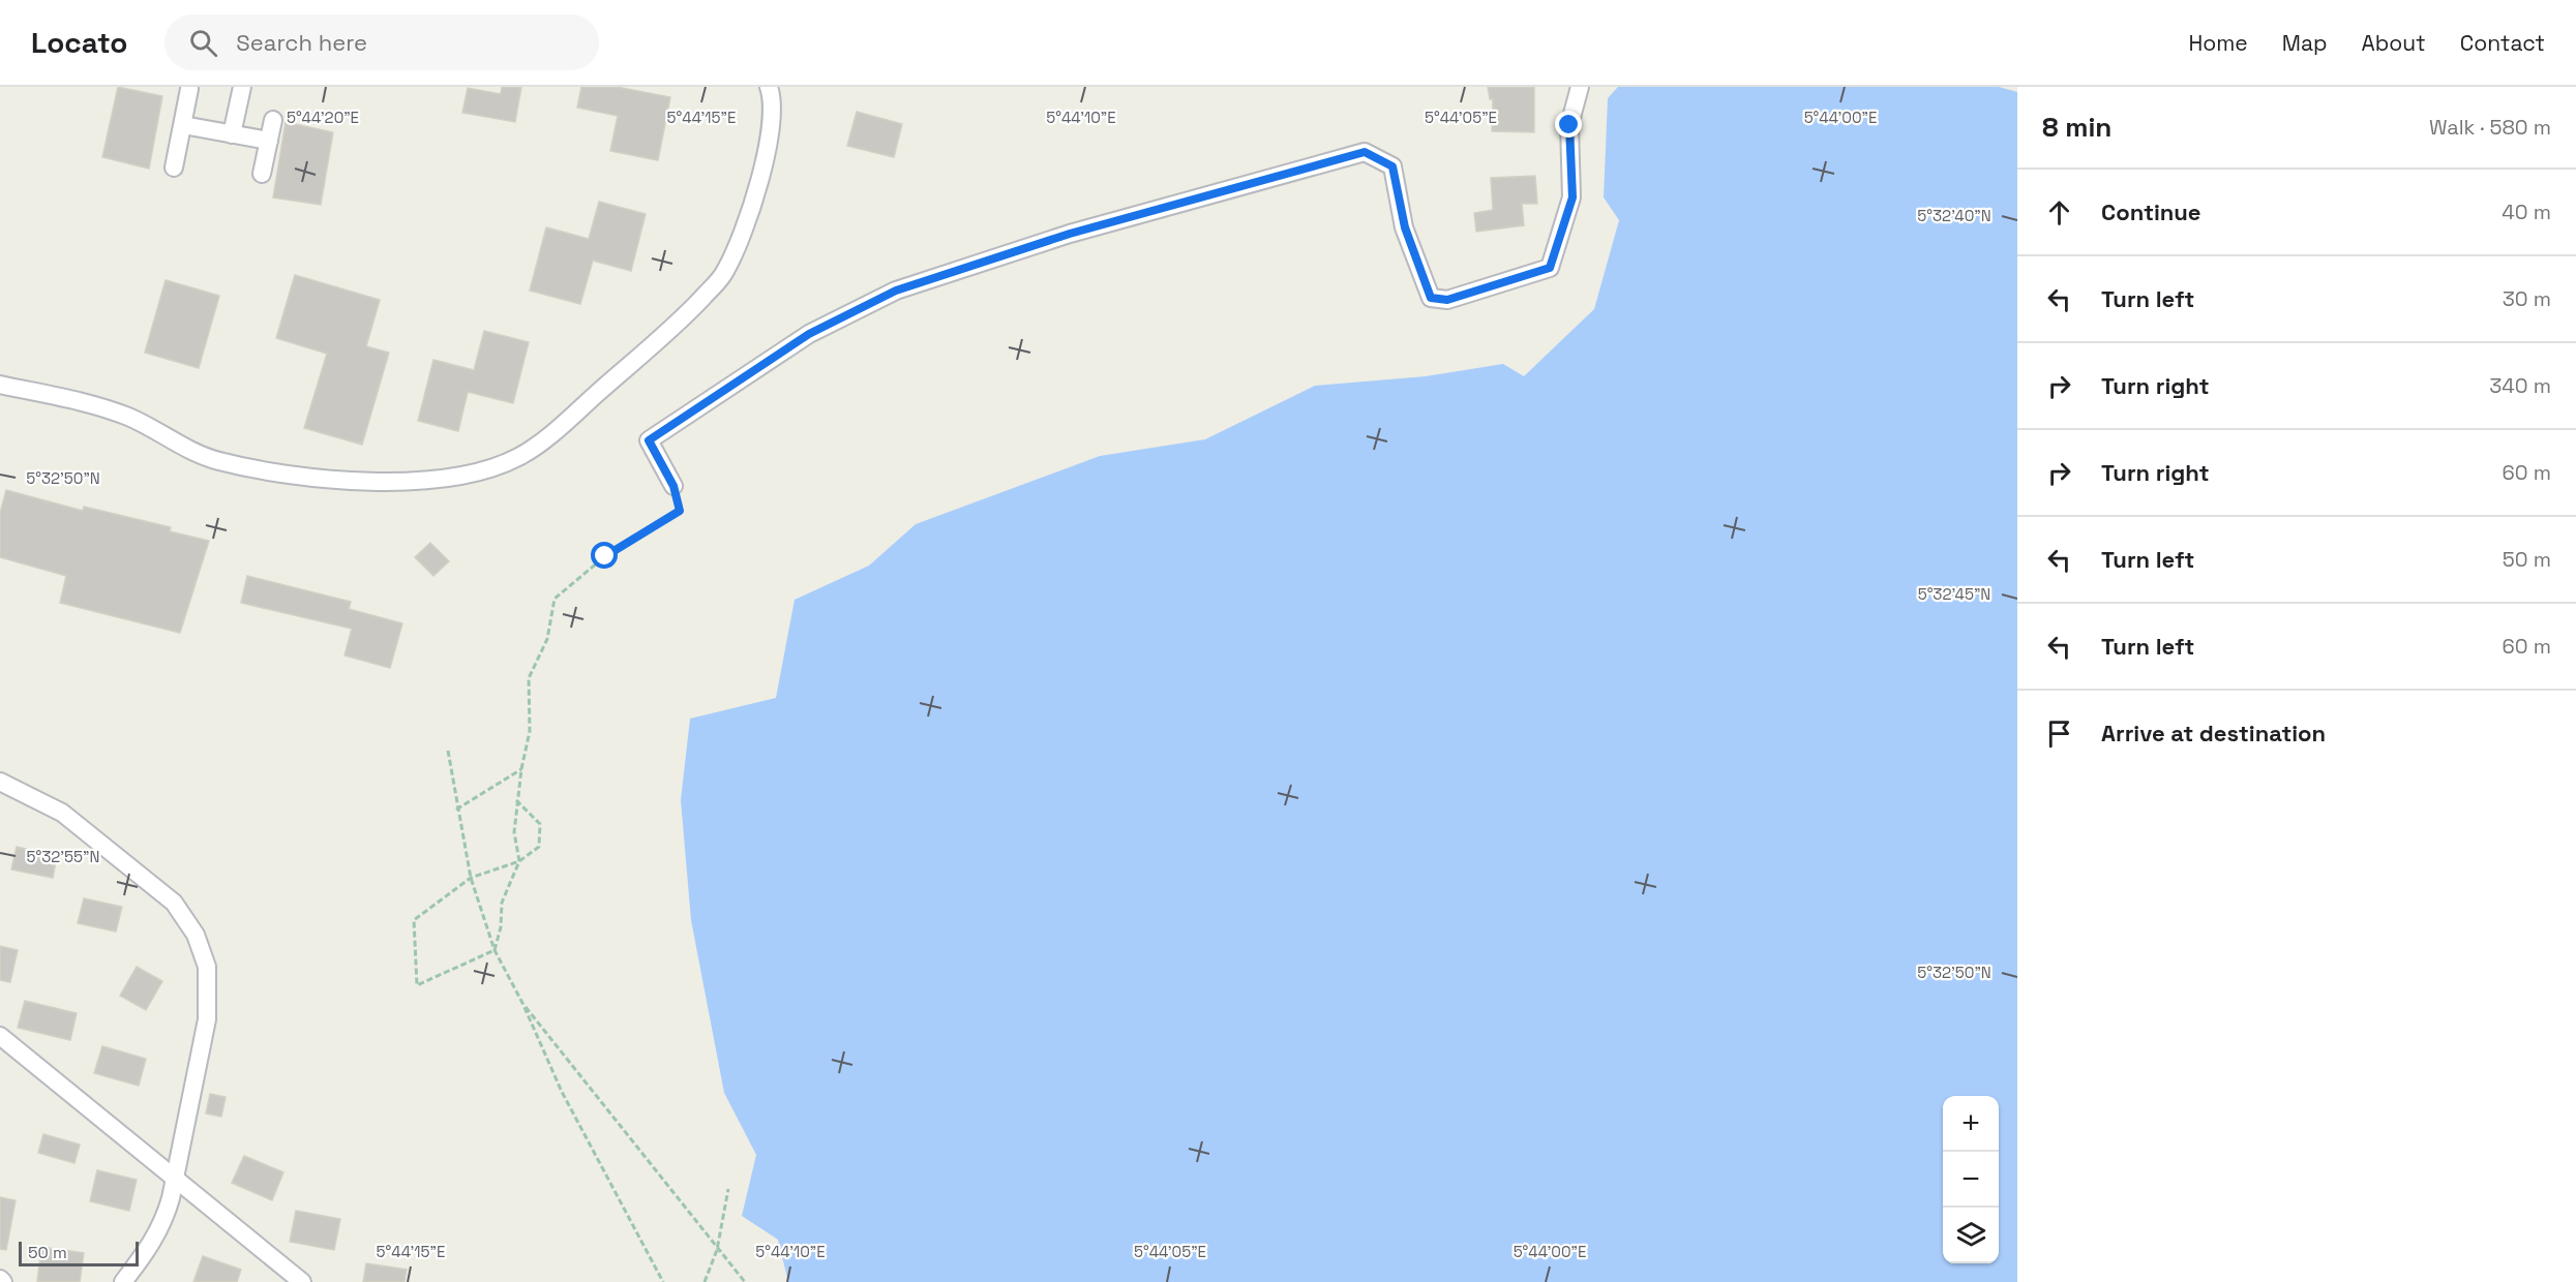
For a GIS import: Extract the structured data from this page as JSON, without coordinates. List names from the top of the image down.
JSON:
{
  "scale_bar": "50 m",
  "page": {
    "header": "Locato",
    "search": "Search here",
    "nav": [
      "Home",
      "Map",
      "About",
      "Contact"
    ],
    "heading": ["8 min", "Walk · 580 m"],
    "list": [
      ["Continue", "40 m"],
      ["Turn left", "30 m"],
      ["Turn right", "340 m"],
      ["Turn right", "60 m"],
      ["Turn left", "50 m"],
      ["Turn left", "60 m"],
      "Arrive at destination"
    ],
    "map_buttons": ["+", "−"],
    "scale": "50 m"
  },
  "coordinates": [
    "5°44'20\"E",
    "5°44'15\"E",
    "5°44'10\"E",
    "5°44'05\"E",
    "5°44'00\"E",
    "5°32'40\"N",
    "5°32'50\"N",
    "5°32'45\"N",
    "5°32'55\"N"
  ]
}
